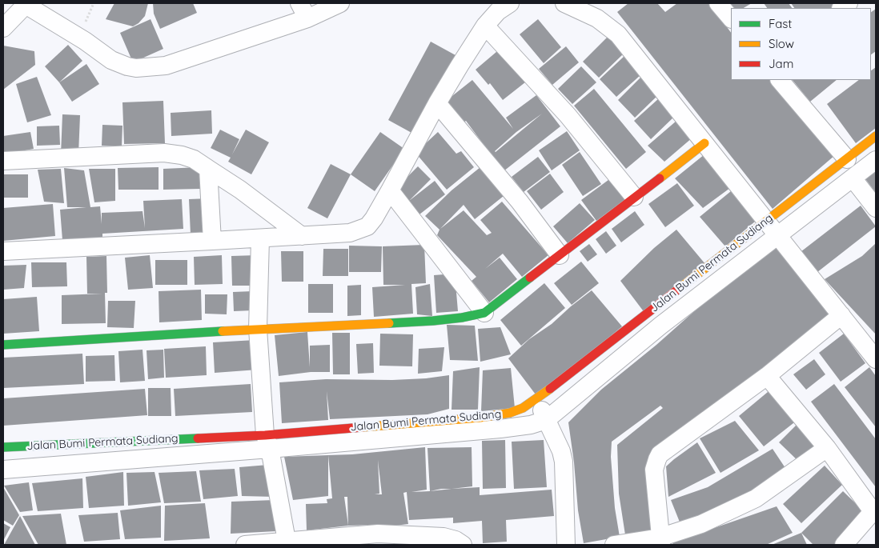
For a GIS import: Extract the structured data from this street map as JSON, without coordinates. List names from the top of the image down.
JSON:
{
  "streets": {
    "street": ["Jalan Bumi Permata Sudiang"]
  },
  "legend": ["Fast", "Slow", "Jam"]
}
